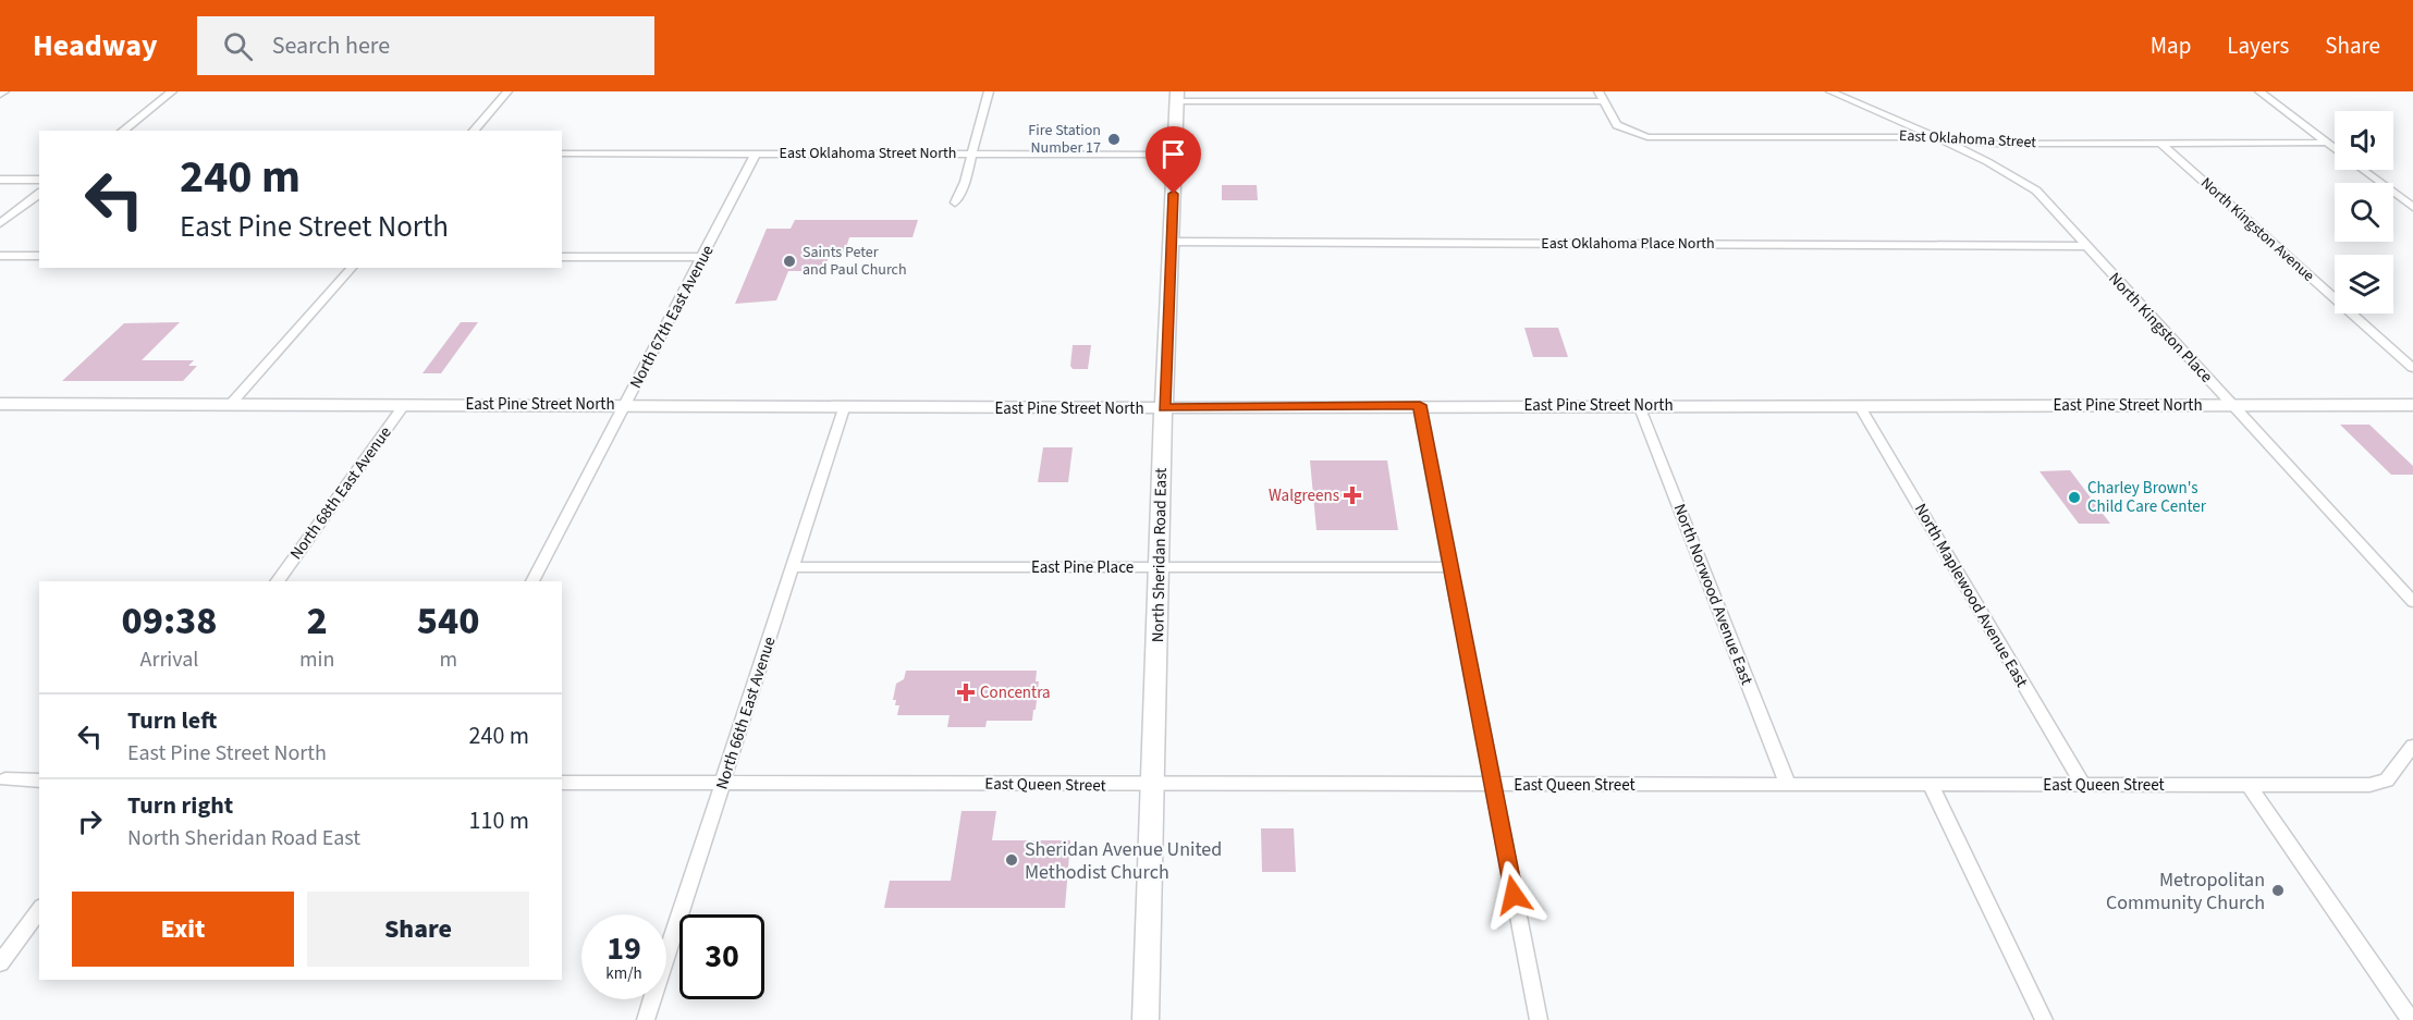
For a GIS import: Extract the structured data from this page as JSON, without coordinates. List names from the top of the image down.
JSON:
{
  "streets": {
    "main road": ["East Pine Street North", "North Sheridan Road East"],
    "street": [
      "East Oklahoma Street",
      "East Oklahoma Street North",
      "North Kingston Avenue",
      "East Oklahoma Place North",
      "North 67th East Avenue",
      "North Kingston Place",
      "North 68th East Avenue",
      "East Pine Place",
      "North Norwood Avenue East",
      "North Maplewood Avenue East",
      "North 66th East Avenue",
      "East Queen Street"
    ]
  },
  "crossings": [
    ["East Oklahoma Street", "North Kingston Avenue"],
    ["East Oklahoma Street", "North Kingston Place"],
    ["East Oklahoma Street North", "North 67th East Avenue"],
    ["East Oklahoma Street North", "North Sheridan Road East"],
    ["East Oklahoma Place North", "North Kingston Place"],
    ["East Oklahoma Place North", "North Sheridan Road East"],
    ["North 67th East Avenue", "East Pine Street North"],
    ["North Kingston Place", "East Pine Street North"],
    ["East Pine Street North", "North 68th East Avenue"],
    ["East Pine Street North", "North Sheridan Road East"],
    ["East Pine Street North", "North Norwood Avenue East"],
    ["East Pine Street North", "North Maplewood Avenue East"],
    ["East Pine Street North", "North 66th East Avenue"],
    ["North Sheridan Road East", "East Pine Place"],
    ["North Sheridan Road East", "East Queen Street"],
    ["East Pine Place", "North 66th East Avenue"],
    ["North Norwood Avenue East", "East Queen Street"],
    ["North Maplewood Avenue East", "East Queen Street"],
    ["North 66th East Avenue", "East Queen Street"]
  ],
  "places": {
    "other": [
      "Fire Station Number 17",
      "Saints Peter and Paul Church",
      "Charley Brown's Child Care Center",
      "Sheridan Avenue United Methodist Church",
      "Metropolitan Community Church"
    ],
    "health": ["Walgreens", "Concentra"]
  },
  "page": {
    "header": "Headway",
    "search": "Search here",
    "nav": ["Map", "Layers", "Share"],
    "turn": ["240 m", "East Pine Street North"],
    "eta": [
      "09:38",
      "Arrival",
      "2",
      "min",
      "540",
      "m"
    ],
    "list": [
      {
        "name": "Turn left",
        "note": "East Pine Street North",
        "value": "240 m"
      },
      {
        "name": "Turn right",
        "note": "North Sheridan Road East",
        "value": "110 m"
      }
    ],
    "buttons": ["Exit", "Share"],
    "speed": "19 km/h",
    "limit": "30"
  }
}
